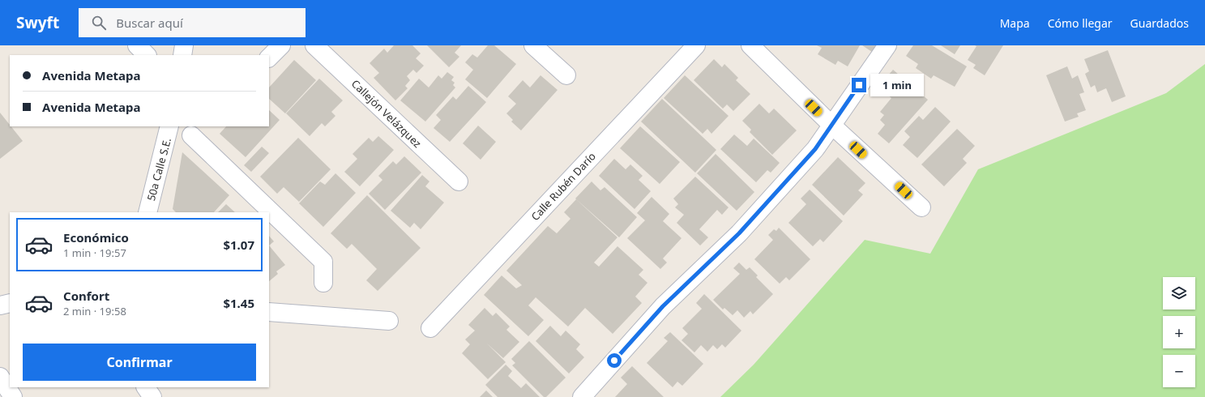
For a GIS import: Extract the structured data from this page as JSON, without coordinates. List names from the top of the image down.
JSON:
{
  "streets": {
    "street": ["Callejón Velázquez", "50a Calle S.E.", "Calle Rubén Darío"]
  },
  "page": {
    "header": "Swyft",
    "search": "Buscar aquí",
    "nav": ["Mapa", "Cómo llegar", "Guardados"],
    "banner": ["Avenida Metapa", "Avenida Metapa"],
    "bubble": "1 min",
    "list": [
      {
        "name": "Económico",
        "note": "1 min · 19:57",
        "value": "$1.07"
      },
      {
        "name": "Confort",
        "note": "2 min · 19:58",
        "value": "$1.45"
      }
    ],
    "map_buttons": ["+", "−"],
    "buttons": "Confirmar"
  }
}
